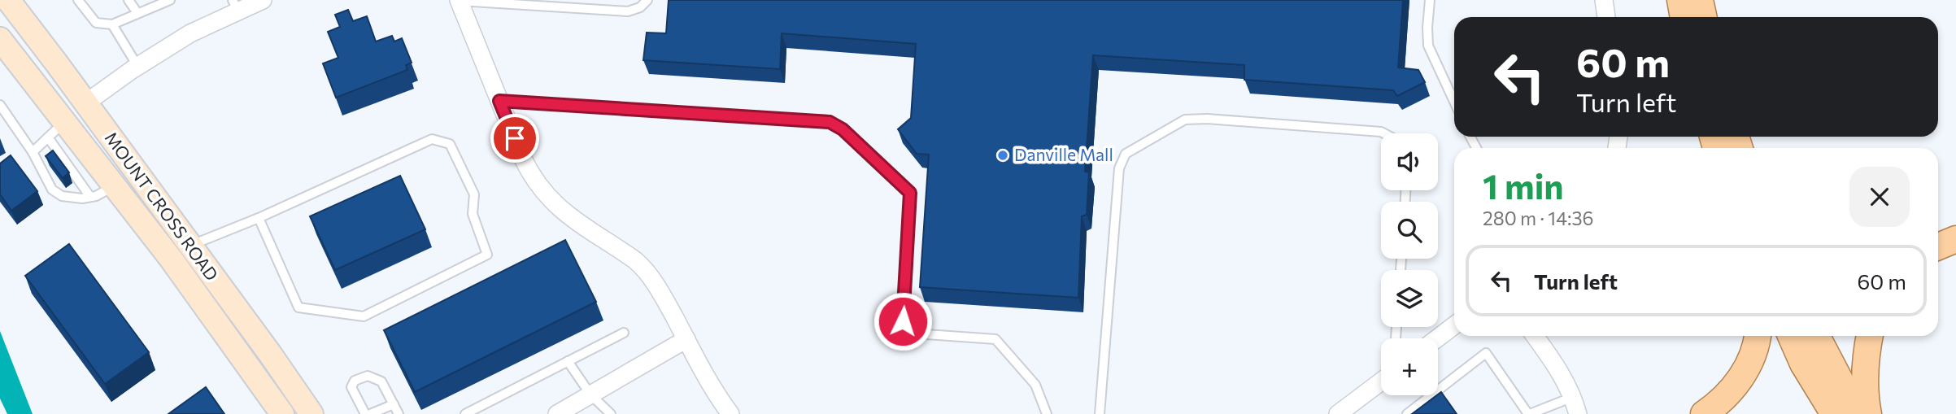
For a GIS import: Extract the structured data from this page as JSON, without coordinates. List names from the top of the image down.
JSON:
{
  "streets": {
    "main road": ["MOUNT CROSS ROAD"]
  },
  "places": ["Danville Mall"],
  "page": {
    "turn": ["60 m", "Turn left"],
    "map_buttons": "+",
    "heading": ["1 min", "280 m · 14:36"],
    "list": [
      {
        "name": "Turn left",
        "value": "60 m"
      }
    ]
  }
}
